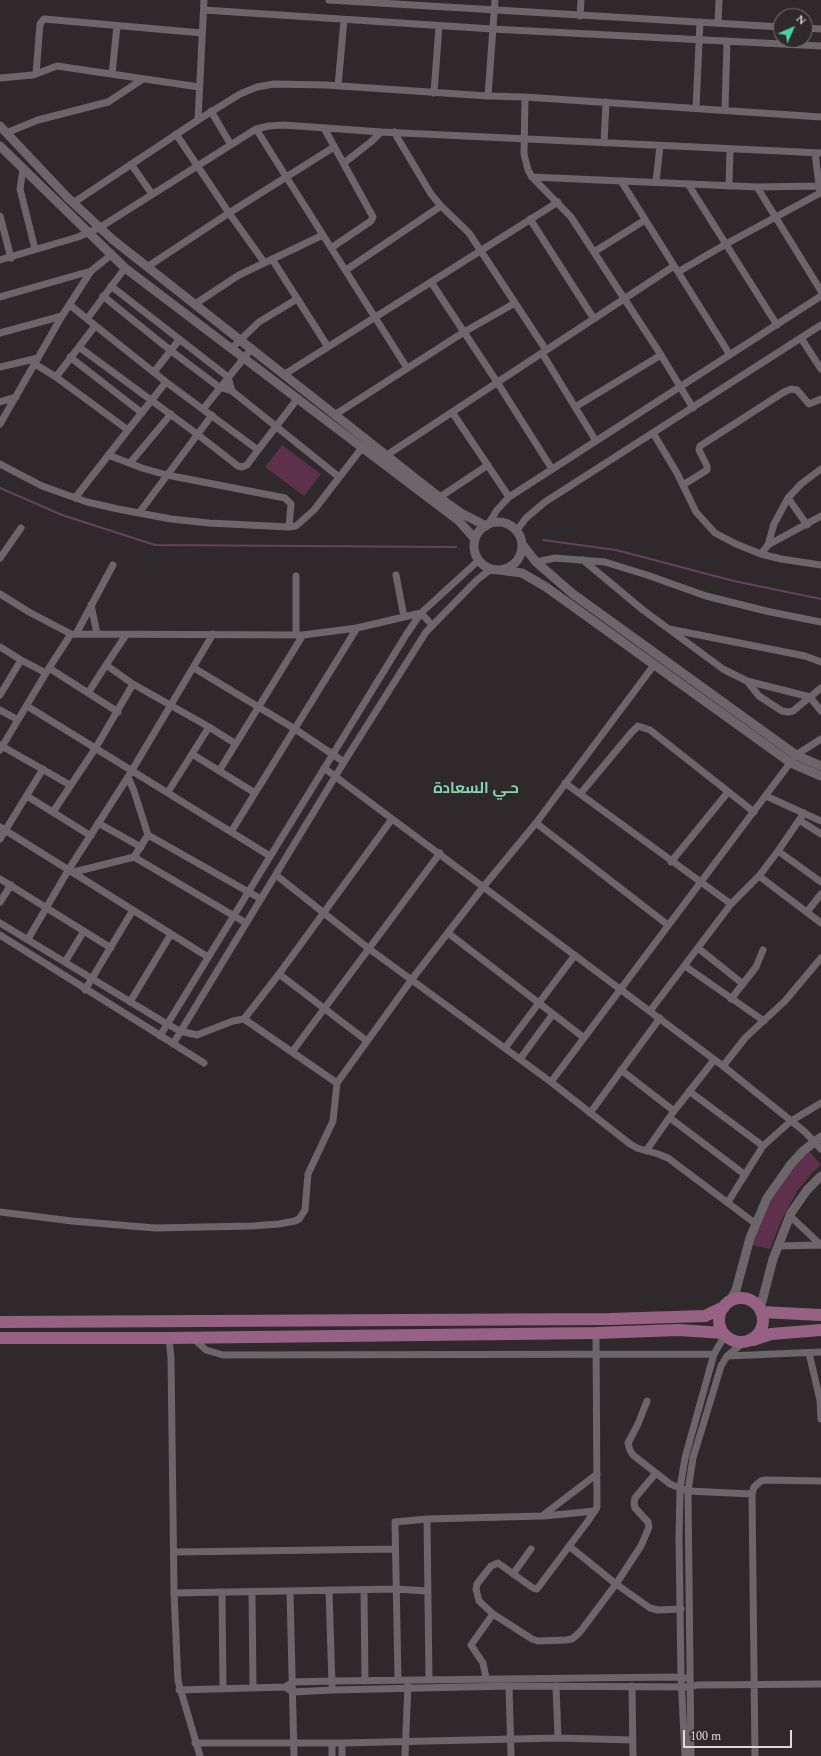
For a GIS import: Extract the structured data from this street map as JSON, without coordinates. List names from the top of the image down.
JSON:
{
  "districts": ["حـي السعادة"],
  "scale_bar": "100 m",
  "north": "top right"
}
